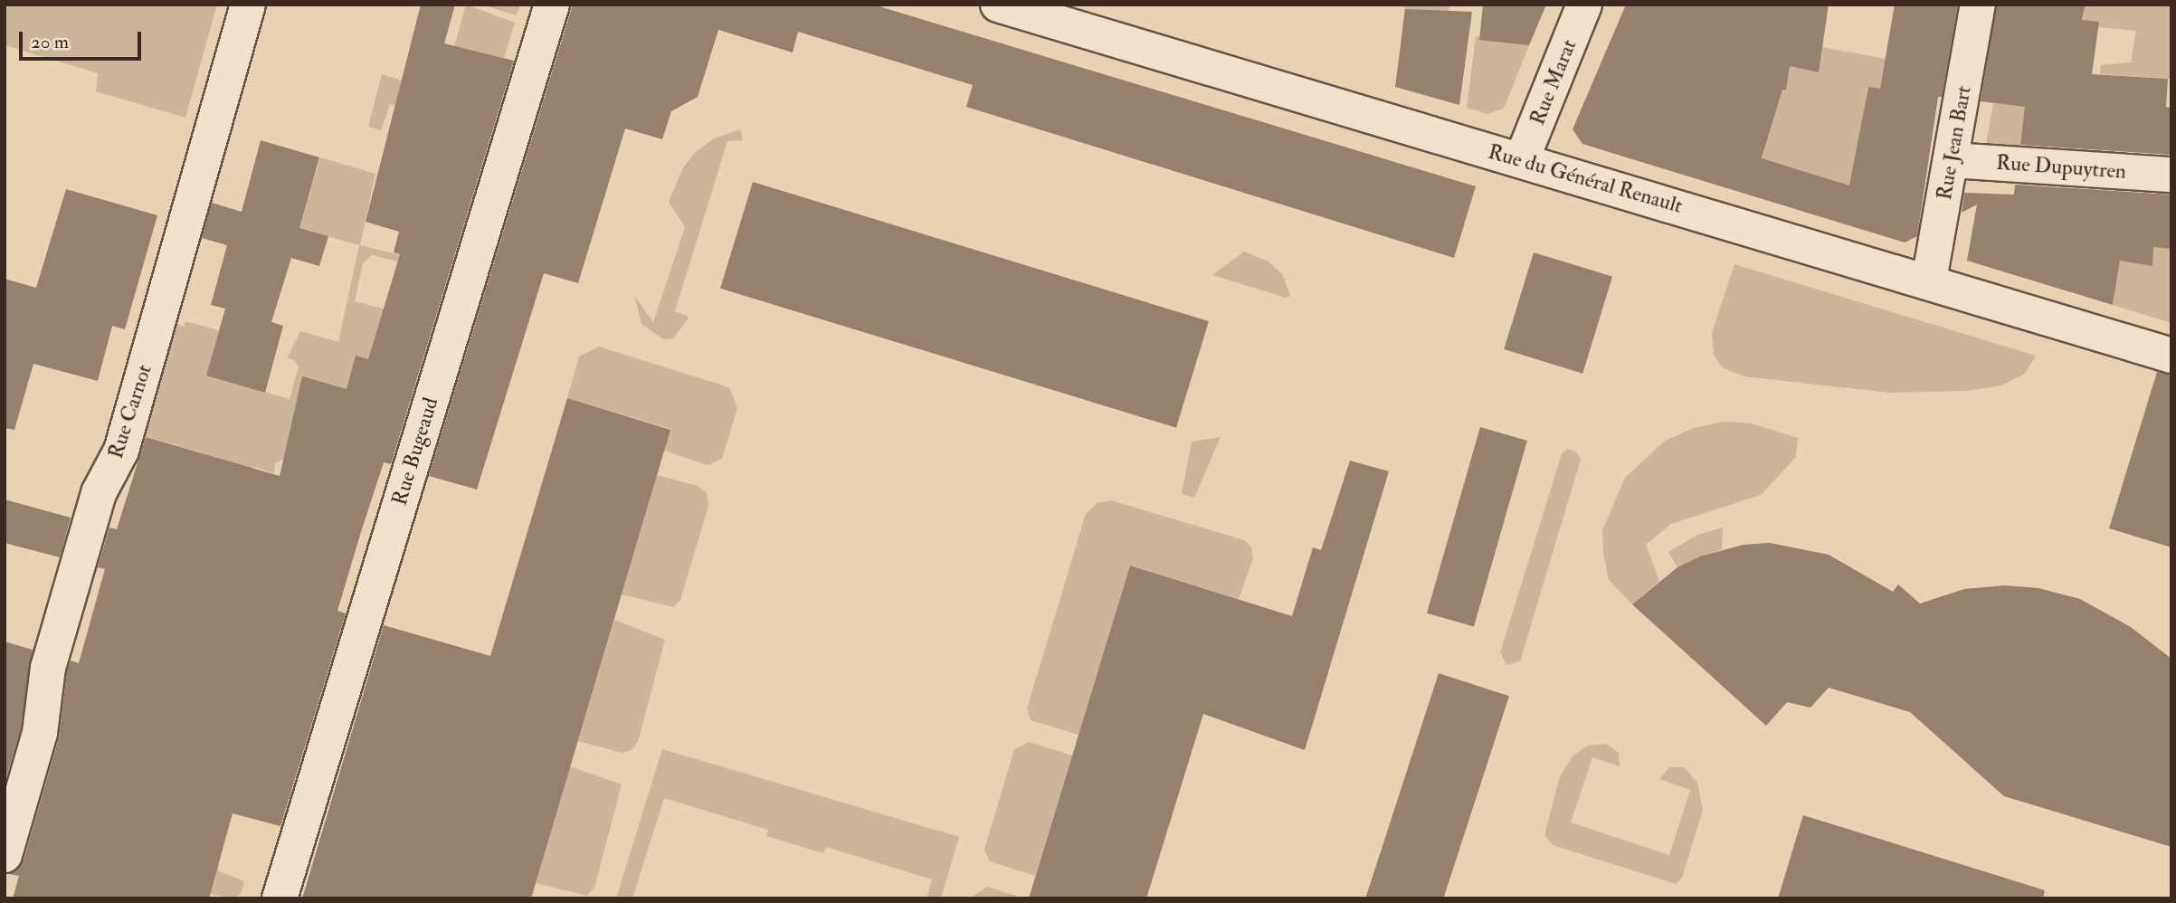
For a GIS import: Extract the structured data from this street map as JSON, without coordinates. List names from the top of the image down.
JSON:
{
  "streets": {
    "street": [
      "Rue Marat",
      "Rue Jean Bart",
      "Rue Dupuytren",
      "Rue du Général Renault",
      "Rue Carnot",
      "Rue Bugeaud"
    ]
  },
  "crossings": [
    ["Rue Marat", "Rue du Général Renault"],
    ["Rue Jean Bart", "Rue Dupuytren"],
    ["Rue Jean Bart", "Rue du Général Renault"]
  ],
  "scale_bar": "20 m"
}
